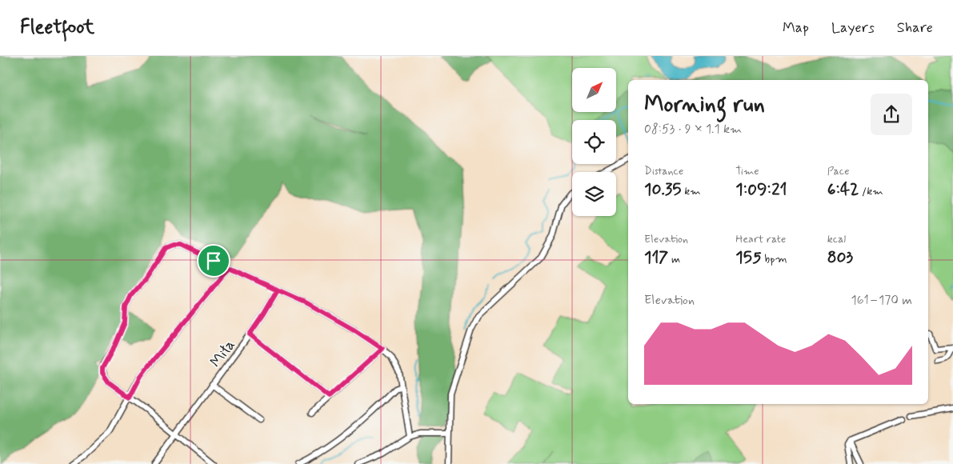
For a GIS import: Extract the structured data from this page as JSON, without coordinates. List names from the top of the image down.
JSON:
{
  "streets": {
    "street": ["Miła"]
  },
  "north": "top right",
  "page": {
    "header": "Fleetfoot",
    "nav": ["Map", "Layers", "Share"],
    "heading": ["Morning run", "08:53 · 9 × 1.1 km"],
    "stats": [
      ["Distance", "10.35 km"],
      ["Time", "1:09:21"],
      ["Pace", "6:42 /km"],
      ["Elevation", "117 m"],
      ["Heart rate", "155 bpm"],
      ["kcal", "803"]
    ],
    "chart": ["Elevation", "161–170 m"]
  }
}
